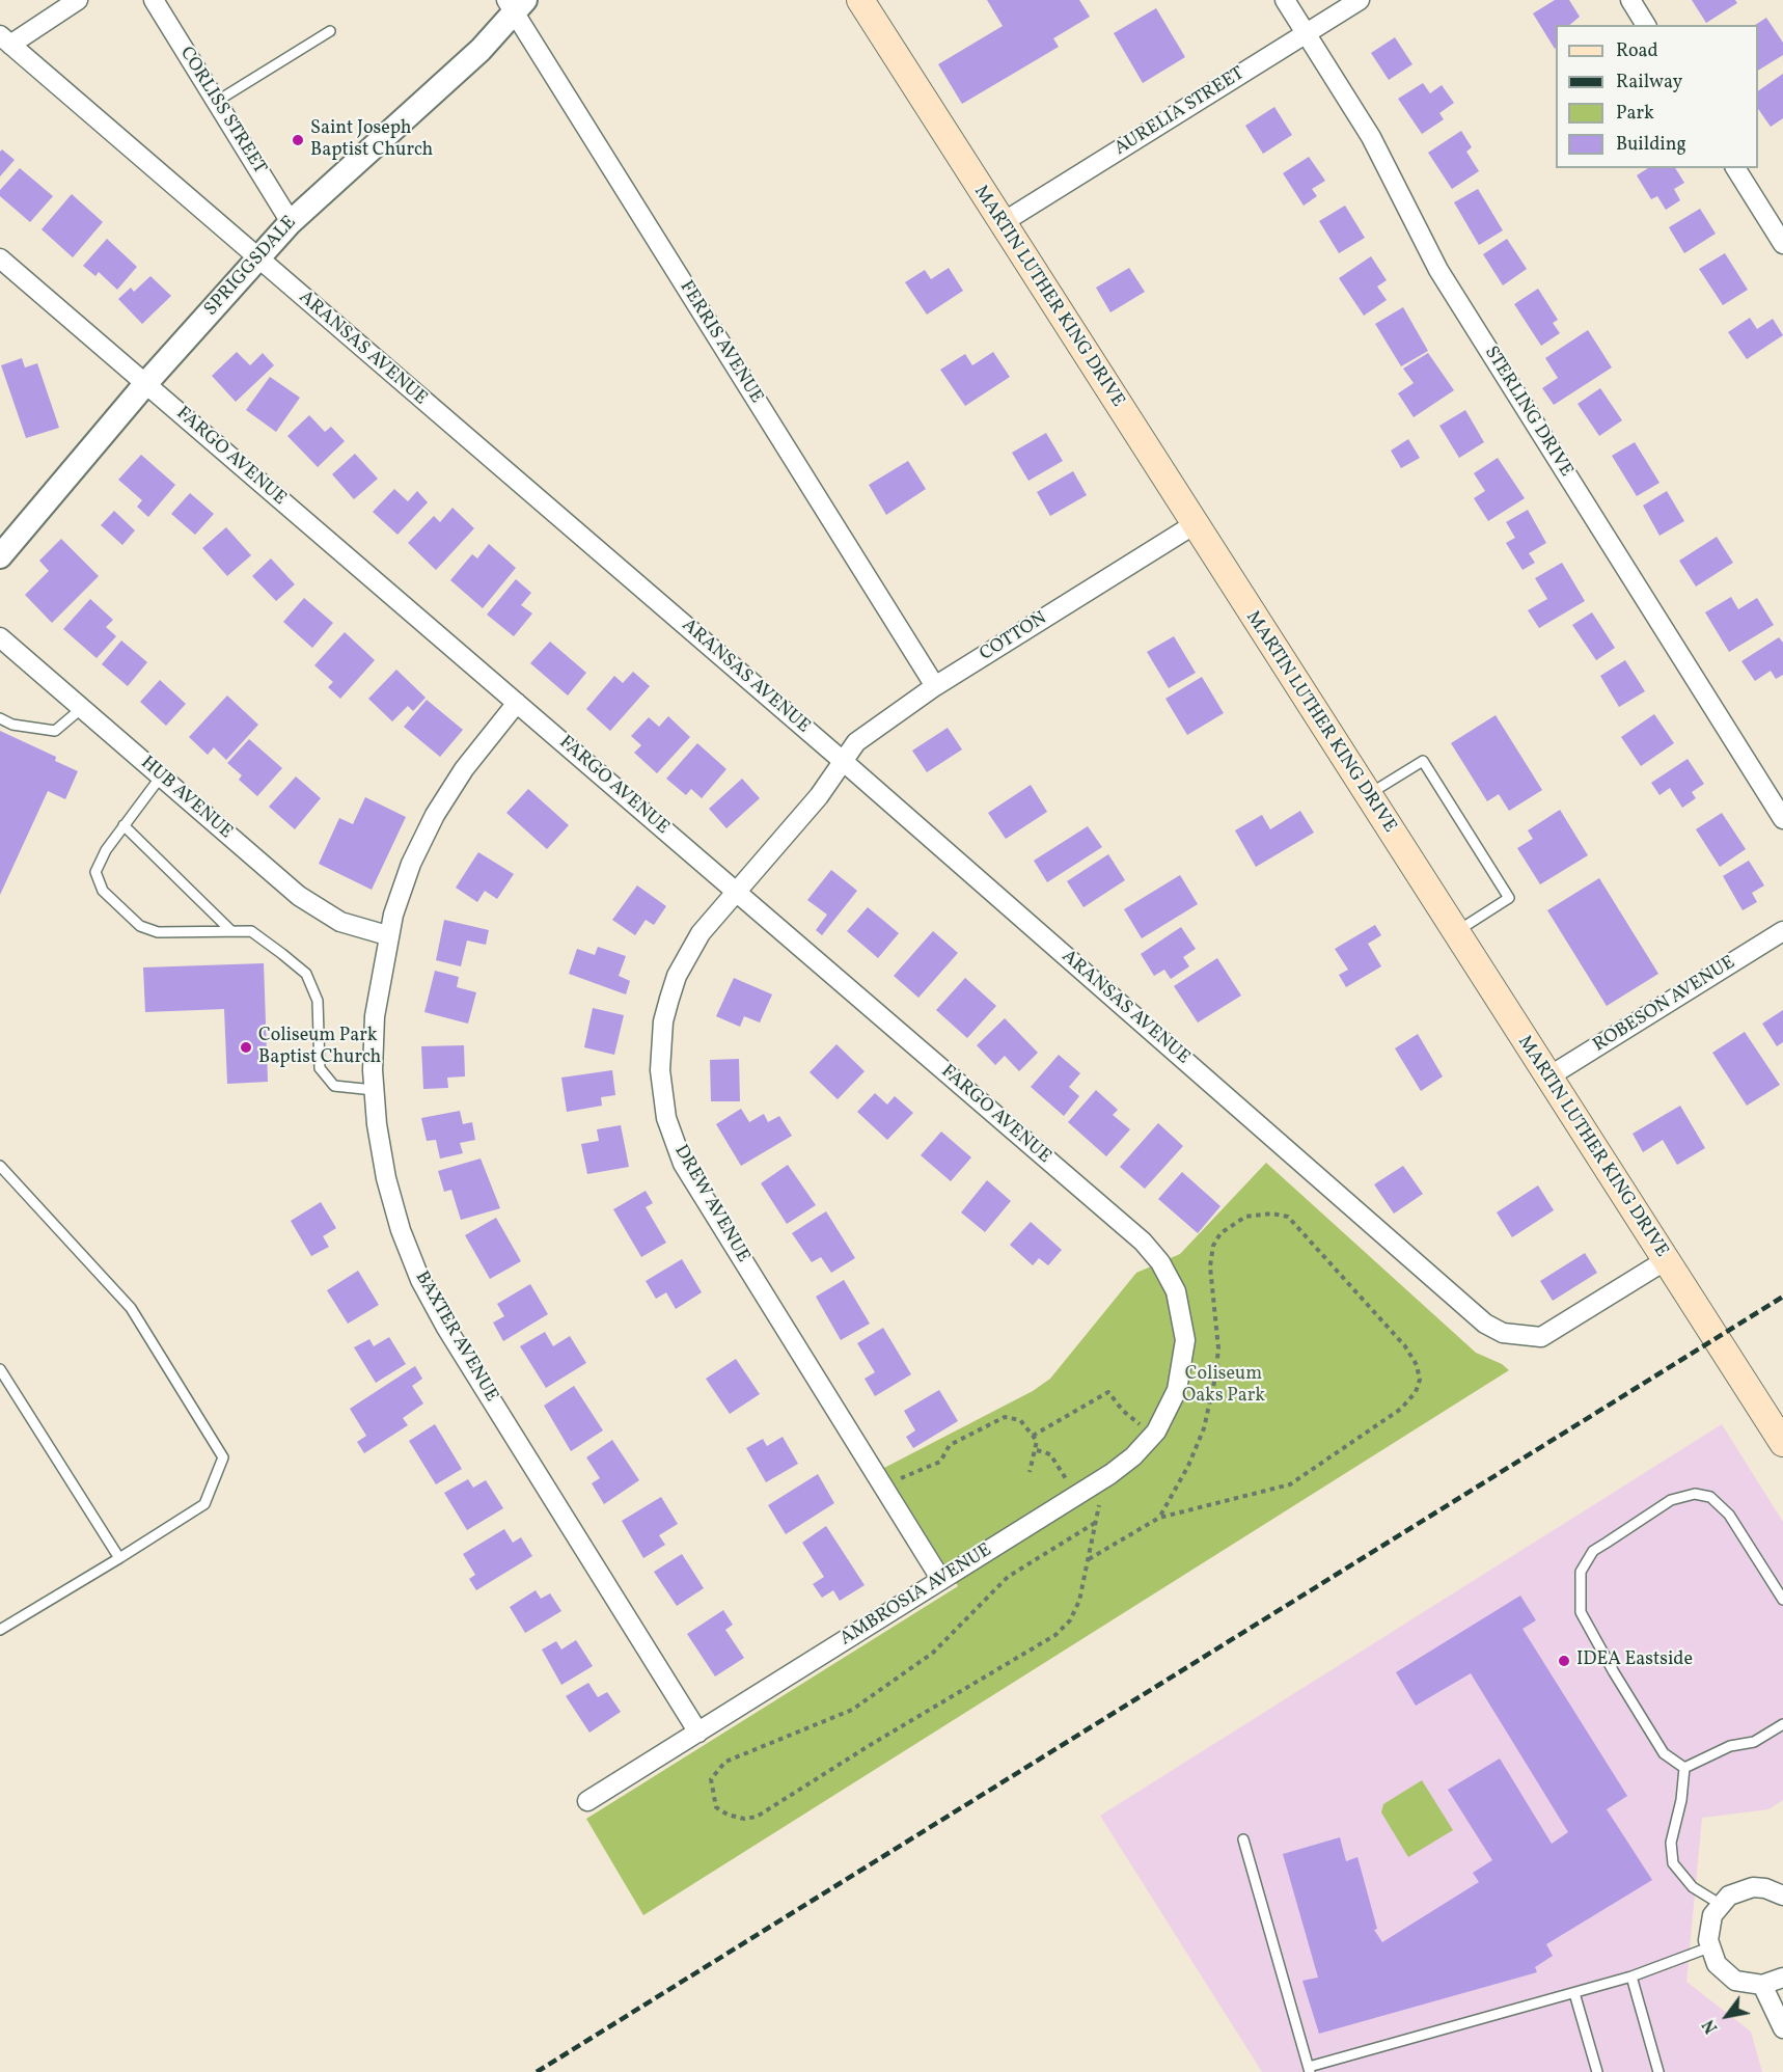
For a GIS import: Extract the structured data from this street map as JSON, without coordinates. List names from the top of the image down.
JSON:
{
  "streets": {
    "main road": ["MARTIN LUTHER KING DRIVE"],
    "street": [
      "CORLISS STREET",
      "AURELIA STREET",
      "SPRIGGSDALE",
      "FERRIS AVENUE",
      "ARANSAS AVENUE",
      "STERLING DRIVE",
      "FARGO AVENUE",
      "COTTON",
      "HUB AVENUE",
      "ROBESON AVENUE",
      "DREW AVENUE",
      "BAXTER AVENUE",
      "AMBROSIA AVENUE"
    ]
  },
  "crossings": [
    ["CORLISS STREET", "SPRIGGSDALE"],
    ["AURELIA STREET", "MARTIN LUTHER KING DRIVE"],
    ["AURELIA STREET", "STERLING DRIVE"],
    ["SPRIGGSDALE", "FERRIS AVENUE"],
    ["SPRIGGSDALE", "ARANSAS AVENUE"],
    ["SPRIGGSDALE", "FARGO AVENUE"],
    ["MARTIN LUTHER KING DRIVE", "ARANSAS AVENUE"],
    ["MARTIN LUTHER KING DRIVE", "COTTON"],
    ["MARTIN LUTHER KING DRIVE", "ROBESON AVENUE"],
    ["FERRIS AVENUE", "COTTON"],
    ["ARANSAS AVENUE", "COTTON"],
    ["ARANSAS AVENUE", "DREW AVENUE"],
    ["FARGO AVENUE", "DREW AVENUE"],
    ["FARGO AVENUE", "BAXTER AVENUE"],
    ["FARGO AVENUE", "AMBROSIA AVENUE"],
    ["COTTON", "DREW AVENUE"],
    ["HUB AVENUE", "BAXTER AVENUE"],
    ["DREW AVENUE", "AMBROSIA AVENUE"],
    ["BAXTER AVENUE", "AMBROSIA AVENUE"]
  ],
  "parks": ["Coliseum Oaks Park"],
  "places": ["Saint Joseph Baptist Church", "Coliseum Park Baptist Church", "IDEA Eastside"],
  "legend": [
    "Road",
    "Railway",
    "Park",
    "Building"
  ],
  "north": "bottom left"
}
